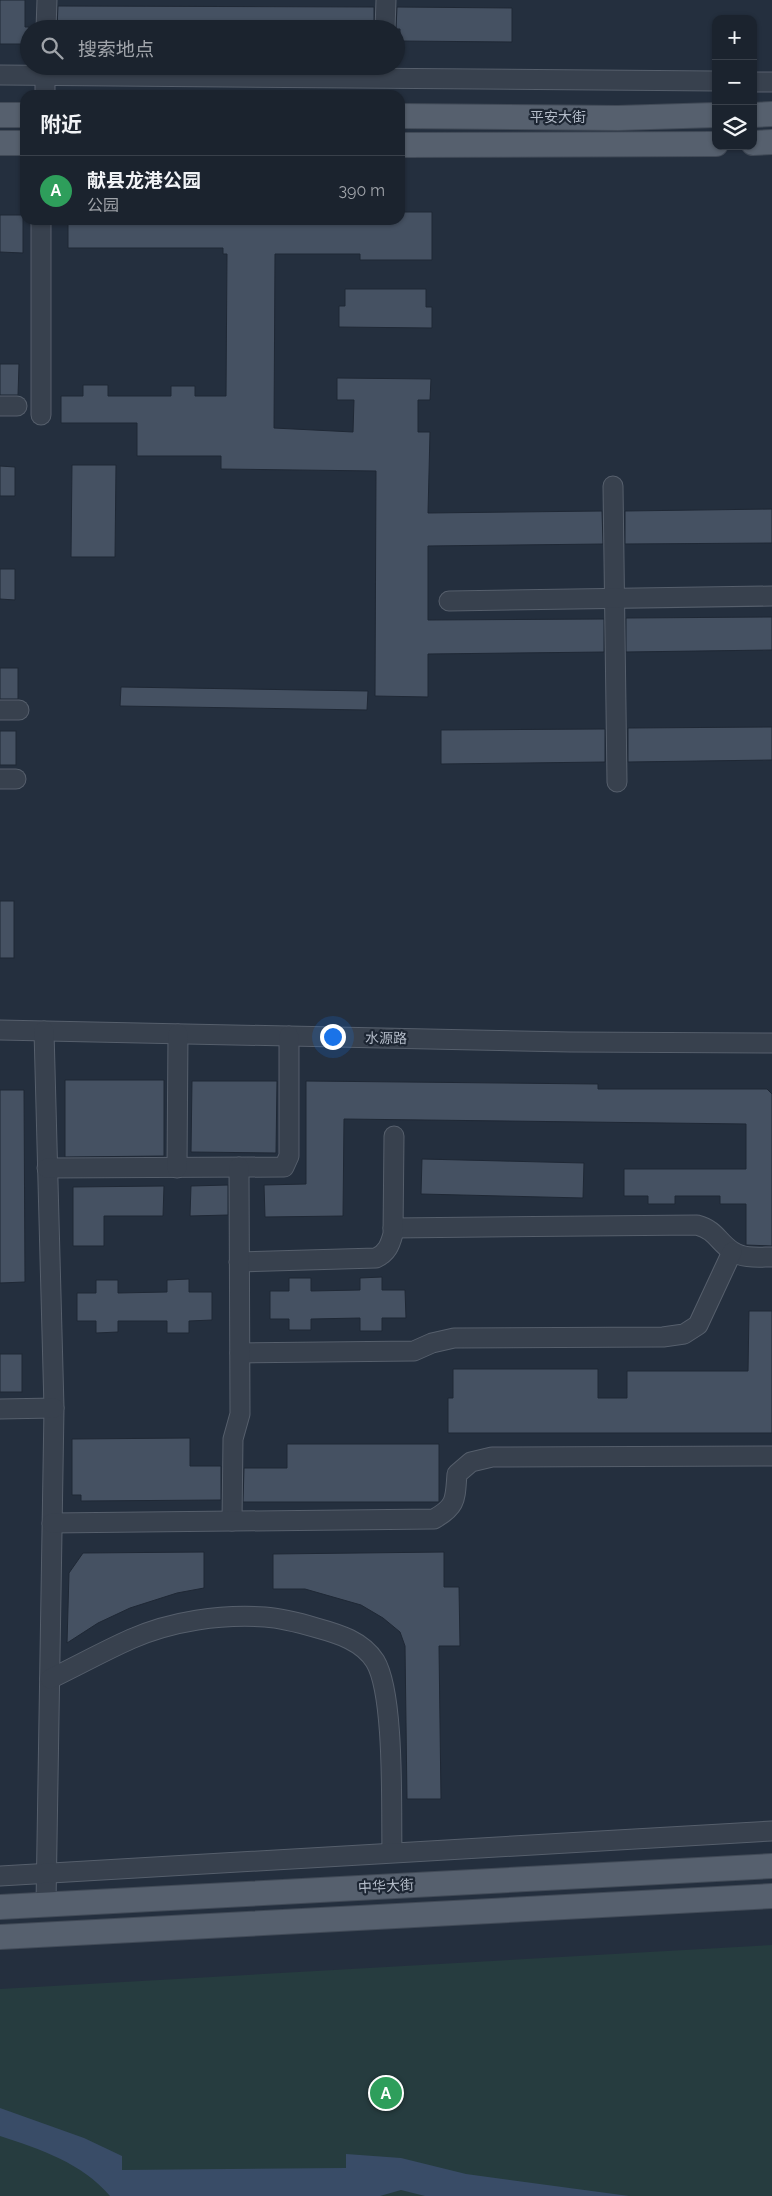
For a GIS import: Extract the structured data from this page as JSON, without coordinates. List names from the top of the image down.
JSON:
{
  "streets": {
    "main road": ["平安大街", "中华大街"],
    "street": ["水源路"]
  },
  "page": {
    "map_buttons": ["+", "−"],
    "search": "搜索地点",
    "heading": "附近",
    "list": [
      {
        "mark": "A",
        "name": "献县龙港公园",
        "note": "公园",
        "value": "390 m"
      }
    ],
    "pins": "A"
  }
}
